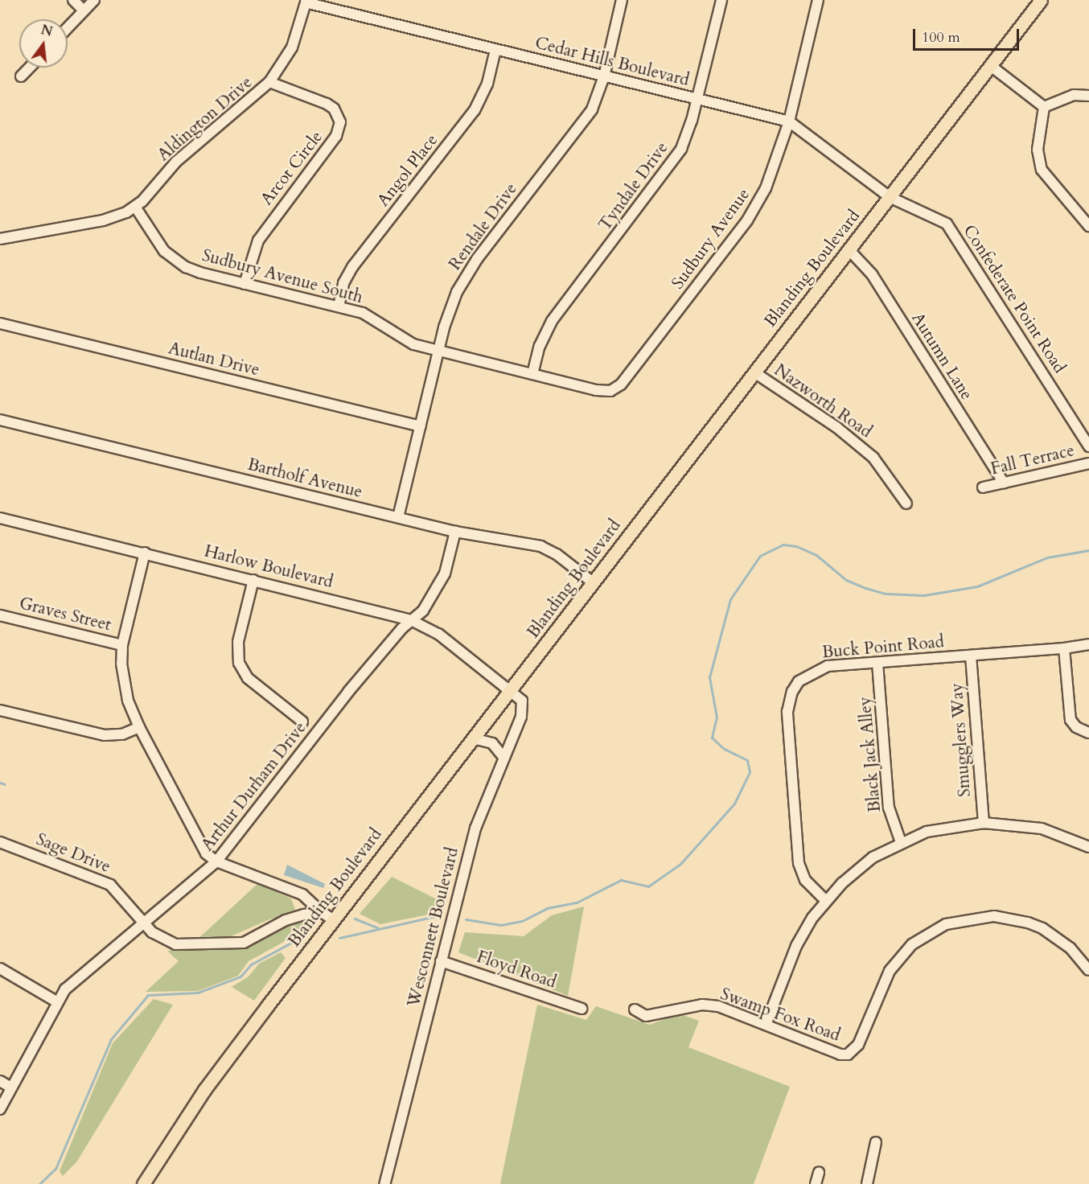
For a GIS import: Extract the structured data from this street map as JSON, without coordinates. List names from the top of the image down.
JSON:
{
  "streets": {
    "main road": ["Blanding Boulevard"],
    "street": [
      "Cedar Hills Boulevard",
      "Aldington Drive",
      "Arcot Circle",
      "Angol Place",
      "Tyndale Drive",
      "Rendale Drive",
      "Sudbury Avenue",
      "Sudbury Avenue South",
      "Confederate Point Road",
      "Autumn Lane",
      "Autlan Drive",
      "Nazworth Road",
      "Fall Terrace",
      "Bartholf Avenue",
      "Harlow Boulevard",
      "Graves Street",
      "Buck Point Road",
      "Smugglers Way",
      "Black Jack Alley",
      "Arthur Durham Drive",
      "Sage Drive",
      "Wesconnett Boulevard",
      "Floyd Road",
      "Swamp Fox Road"
    ]
  },
  "crossings": [
    ["Cedar Hills Boulevard", "Aldington Drive"],
    ["Cedar Hills Boulevard", "Angol Place"],
    ["Cedar Hills Boulevard", "Tyndale Drive"],
    ["Cedar Hills Boulevard", "Rendale Drive"],
    ["Cedar Hills Boulevard", "Sudbury Avenue"],
    ["Cedar Hills Boulevard", "Blanding Boulevard"],
    ["Cedar Hills Boulevard", "Confederate Point Road"],
    ["Aldington Drive", "Arcot Circle"],
    ["Aldington Drive", "Sudbury Avenue South"],
    ["Arcot Circle", "Sudbury Avenue South"],
    ["Angol Place", "Sudbury Avenue South"],
    ["Tyndale Drive", "Sudbury Avenue South"],
    ["Rendale Drive", "Sudbury Avenue South"],
    ["Rendale Drive", "Autlan Drive"],
    ["Rendale Drive", "Bartholf Avenue"],
    ["Sudbury Avenue", "Sudbury Avenue South"],
    ["Blanding Boulevard", "Confederate Point Road"],
    ["Blanding Boulevard", "Autumn Lane"],
    ["Blanding Boulevard", "Nazworth Road"],
    ["Blanding Boulevard", "Bartholf Avenue"],
    ["Blanding Boulevard", "Harlow Boulevard"],
    ["Blanding Boulevard", "Wesconnett Boulevard"],
    ["Autumn Lane", "Fall Terrace"],
    ["Bartholf Avenue", "Arthur Durham Drive"],
    ["Harlow Boulevard", "Arthur Durham Drive"],
    ["Harlow Boulevard", "Wesconnett Boulevard"],
    ["Buck Point Road", "Smugglers Way"],
    ["Buck Point Road", "Black Jack Alley"],
    ["Arthur Durham Drive", "Sage Drive"],
    ["Wesconnett Boulevard", "Floyd Road"]
  ],
  "scale_bar": "100 m",
  "north": "top"
}
